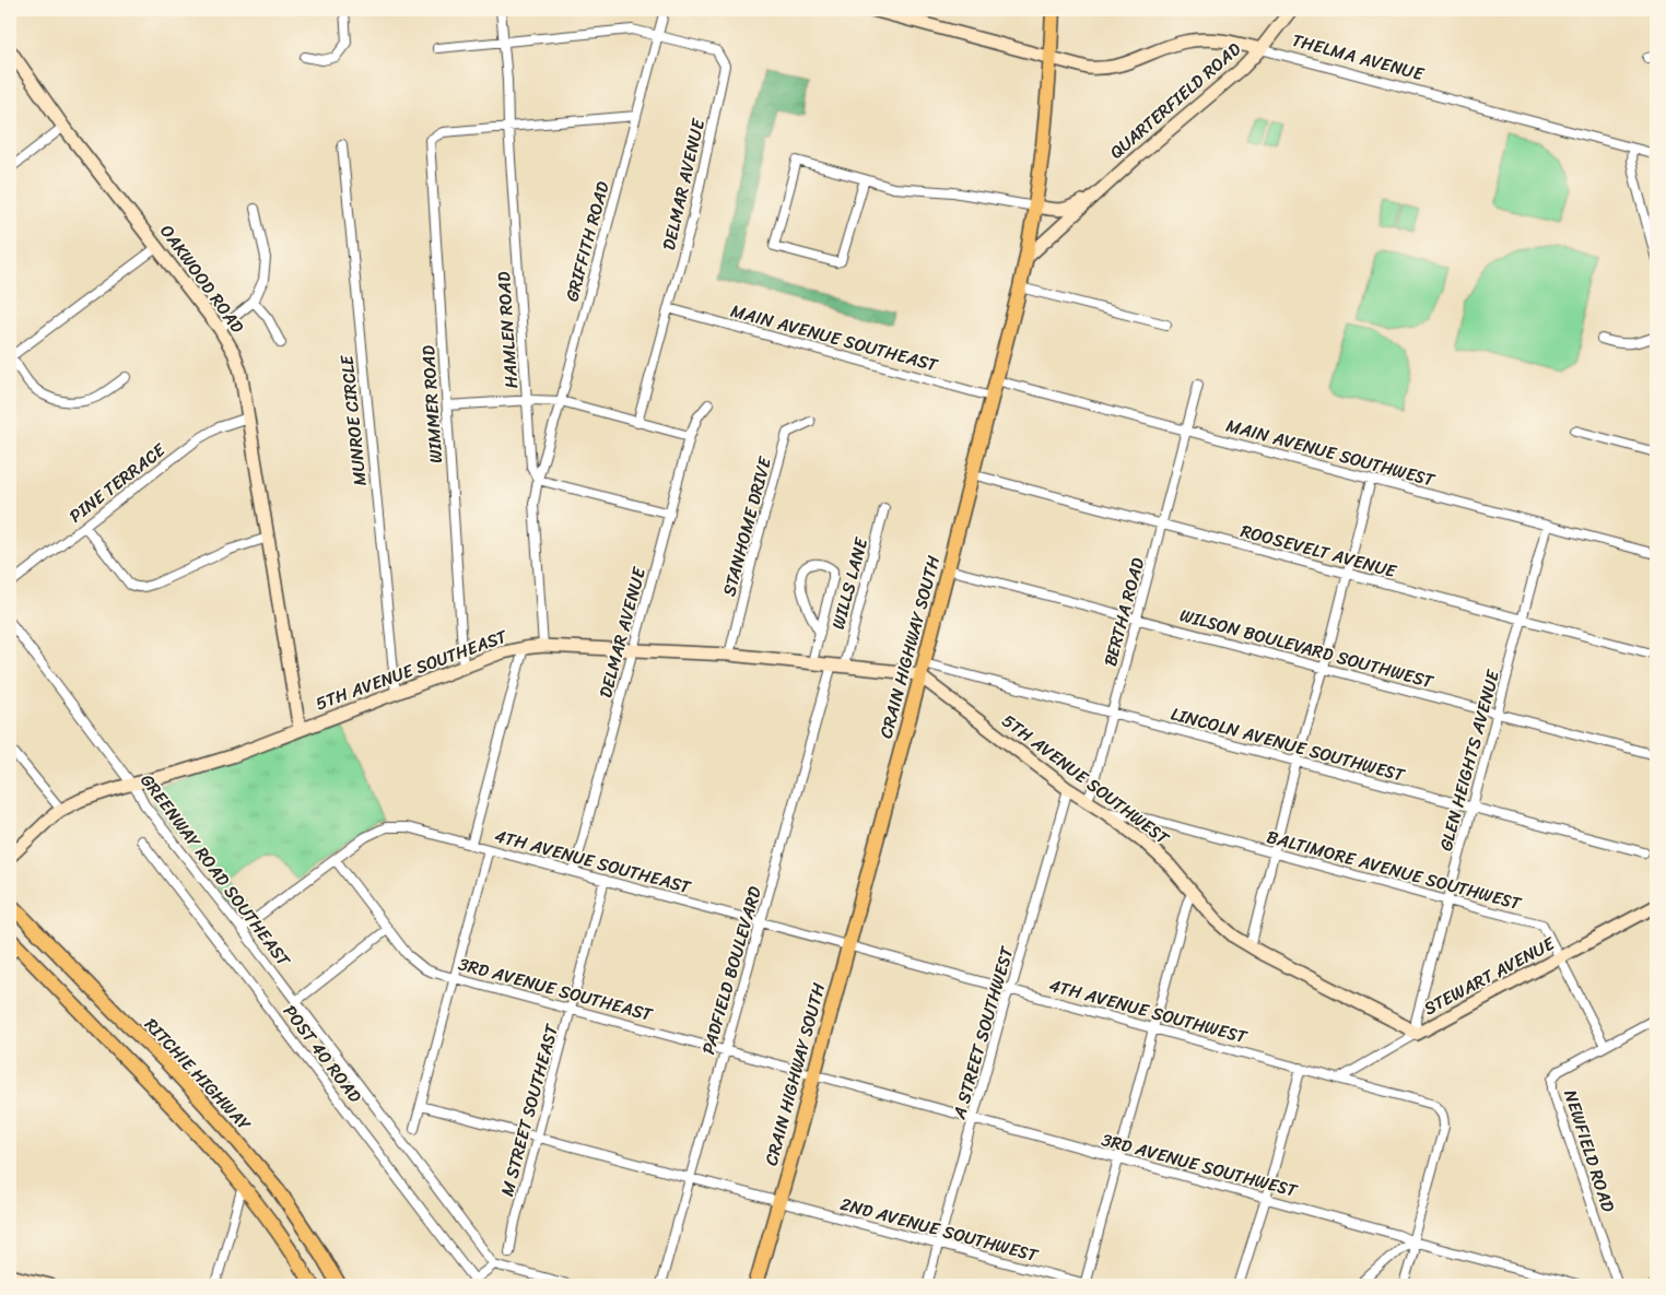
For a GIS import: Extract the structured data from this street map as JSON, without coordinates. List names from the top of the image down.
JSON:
{
  "streets": {
    "main road": ["CRAIN HIGHWAY SOUTH", "RITCHIE HIGHWAY"],
    "street": [
      "THELMA AVENUE",
      "QUARTERFIELD ROAD",
      "DELMAR AVENUE",
      "GRIFFITH ROAD",
      "OAKWOOD ROAD",
      "HAMLEN ROAD",
      "MAIN AVENUE SOUTHEAST",
      "WIMMER ROAD",
      "MUNROE CIRCLE",
      "MAIN AVENUE SOUTHWEST",
      "PINE TERRACE",
      "STANHOME DRIVE",
      "ROOSEVELT AVENUE",
      "WILLS LANE",
      "BERTHA ROAD",
      "WILSON BOULEVARD SOUTHWEST",
      "5TH AVENUE SOUTHEAST",
      "LINCOLN AVENUE SOUTHWEST",
      "GLEN HEIGHTS AVENUE",
      "5TH AVENUE SOUTHWEST",
      "4TH AVENUE SOUTHEAST",
      "GREENWAY ROAD SOUTHEAST",
      "BALTIMORE AVENUE SOUTHWEST",
      "PADFIELD BOULEVARD",
      "STEWART AVENUE",
      "3RD AVENUE SOUTHEAST",
      "4TH AVENUE SOUTHWEST",
      "A STREET SOUTHWEST",
      "POST 40 ROAD",
      "M STREET SOUTHEAST",
      "NEWFIELD ROAD",
      "3RD AVENUE SOUTHWEST",
      "2ND AVENUE SOUTHWEST"
    ]
  },
  "crossings": [
    ["THELMA AVENUE", "QUARTERFIELD ROAD"],
    ["THELMA AVENUE", "CRAIN HIGHWAY SOUTH"],
    ["QUARTERFIELD ROAD", "CRAIN HIGHWAY SOUTH"],
    ["DELMAR AVENUE", "GRIFFITH ROAD"],
    ["DELMAR AVENUE", "MAIN AVENUE SOUTHEAST"],
    ["DELMAR AVENUE", "5TH AVENUE SOUTHEAST"],
    ["DELMAR AVENUE", "4TH AVENUE SOUTHEAST"],
    ["GRIFFITH ROAD", "HAMLEN ROAD"],
    ["OAKWOOD ROAD", "PINE TERRACE"],
    ["OAKWOOD ROAD", "5TH AVENUE SOUTHEAST"],
    ["HAMLEN ROAD", "WIMMER ROAD"],
    ["HAMLEN ROAD", "5TH AVENUE SOUTHEAST"],
    ["MAIN AVENUE SOUTHEAST", "CRAIN HIGHWAY SOUTH"],
    ["WIMMER ROAD", "5TH AVENUE SOUTHEAST"],
    ["MUNROE CIRCLE", "5TH AVENUE SOUTHEAST"],
    ["MAIN AVENUE SOUTHWEST", "BERTHA ROAD"],
    ["MAIN AVENUE SOUTHWEST", "CRAIN HIGHWAY SOUTH"],
    ["MAIN AVENUE SOUTHWEST", "GLEN HEIGHTS AVENUE"],
    ["STANHOME DRIVE", "5TH AVENUE SOUTHEAST"],
    ["ROOSEVELT AVENUE", "BERTHA ROAD"],
    ["ROOSEVELT AVENUE", "CRAIN HIGHWAY SOUTH"],
    ["ROOSEVELT AVENUE", "GLEN HEIGHTS AVENUE"],
    ["WILLS LANE", "5TH AVENUE SOUTHEAST"],
    ["WILLS LANE", "PADFIELD BOULEVARD"],
    ["BERTHA ROAD", "WILSON BOULEVARD SOUTHWEST"],
    ["BERTHA ROAD", "LINCOLN AVENUE SOUTHWEST"],
    ["BERTHA ROAD", "5TH AVENUE SOUTHWEST"],
    ["CRAIN HIGHWAY SOUTH", "WILSON BOULEVARD SOUTHWEST"],
    ["CRAIN HIGHWAY SOUTH", "5TH AVENUE SOUTHEAST"],
    ["CRAIN HIGHWAY SOUTH", "LINCOLN AVENUE SOUTHWEST"],
    ["CRAIN HIGHWAY SOUTH", "5TH AVENUE SOUTHWEST"],
    ["CRAIN HIGHWAY SOUTH", "4TH AVENUE SOUTHEAST"],
    ["CRAIN HIGHWAY SOUTH", "3RD AVENUE SOUTHEAST"],
    ["CRAIN HIGHWAY SOUTH", "4TH AVENUE SOUTHWEST"],
    ["CRAIN HIGHWAY SOUTH", "3RD AVENUE SOUTHWEST"],
    ["CRAIN HIGHWAY SOUTH", "2ND AVENUE SOUTHWEST"],
    ["WILSON BOULEVARD SOUTHWEST", "GLEN HEIGHTS AVENUE"],
    ["5TH AVENUE SOUTHEAST", "LINCOLN AVENUE SOUTHWEST"],
    ["5TH AVENUE SOUTHEAST", "5TH AVENUE SOUTHWEST"],
    ["5TH AVENUE SOUTHEAST", "GREENWAY ROAD SOUTHEAST"],
    ["5TH AVENUE SOUTHEAST", "PADFIELD BOULEVARD"],
    ["LINCOLN AVENUE SOUTHWEST", "GLEN HEIGHTS AVENUE"],
    ["LINCOLN AVENUE SOUTHWEST", "5TH AVENUE SOUTHWEST"],
    ["GLEN HEIGHTS AVENUE", "5TH AVENUE SOUTHWEST"],
    ["GLEN HEIGHTS AVENUE", "BALTIMORE AVENUE SOUTHWEST"],
    ["GLEN HEIGHTS AVENUE", "STEWART AVENUE"],
    ["5TH AVENUE SOUTHWEST", "BALTIMORE AVENUE SOUTHWEST"],
    ["5TH AVENUE SOUTHWEST", "STEWART AVENUE"],
    ["5TH AVENUE SOUTHWEST", "A STREET SOUTHWEST"],
    ["4TH AVENUE SOUTHEAST", "GREENWAY ROAD SOUTHEAST"],
    ["4TH AVENUE SOUTHEAST", "PADFIELD BOULEVARD"],
    ["4TH AVENUE SOUTHEAST", "3RD AVENUE SOUTHEAST"],
    ["4TH AVENUE SOUTHEAST", "4TH AVENUE SOUTHWEST"],
    ["4TH AVENUE SOUTHEAST", "M STREET SOUTHEAST"],
    ["BALTIMORE AVENUE SOUTHWEST", "STEWART AVENUE"],
    ["BALTIMORE AVENUE SOUTHWEST", "NEWFIELD ROAD"],
    ["PADFIELD BOULEVARD", "3RD AVENUE SOUTHEAST"],
    ["PADFIELD BOULEVARD", "2ND AVENUE SOUTHWEST"],
    ["STEWART AVENUE", "4TH AVENUE SOUTHWEST"],
    ["3RD AVENUE SOUTHEAST", "M STREET SOUTHEAST"],
    ["3RD AVENUE SOUTHEAST", "3RD AVENUE SOUTHWEST"],
    ["4TH AVENUE SOUTHWEST", "A STREET SOUTHWEST"],
    ["4TH AVENUE SOUTHWEST", "3RD AVENUE SOUTHWEST"],
    ["A STREET SOUTHWEST", "3RD AVENUE SOUTHWEST"],
    ["A STREET SOUTHWEST", "2ND AVENUE SOUTHWEST"],
    ["M STREET SOUTHEAST", "2ND AVENUE SOUTHWEST"]
  ]
}
